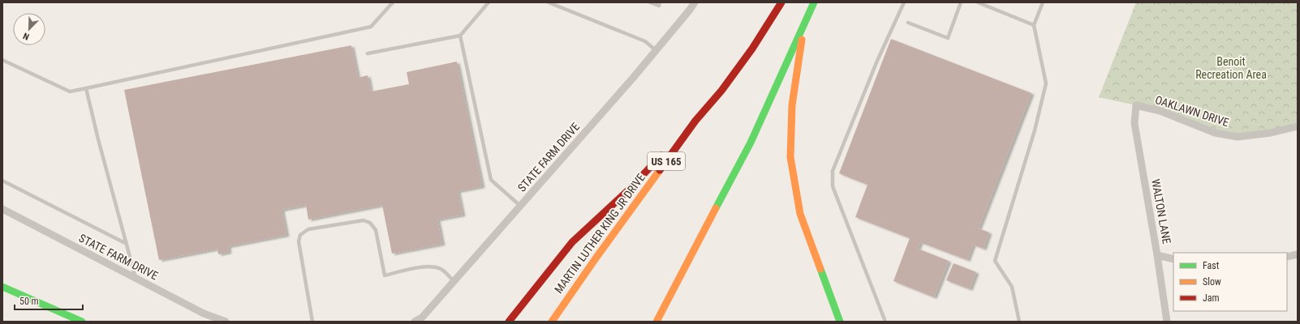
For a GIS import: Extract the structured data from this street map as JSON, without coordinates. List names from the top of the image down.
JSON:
{
  "streets": {
    "highway": ["US 165", "MARTIN LUTHER KING JR DRIVE"],
    "street": ["OAKLAWN DRIVE", "STATE FARM DRIVE", "WALTON LANE"]
  },
  "crossings": [
    ["OAKLAWN DRIVE", "WALTON LANE"]
  ],
  "parks": ["Benoit Recreation Area"],
  "legend": ["Fast", "Slow", "Jam"],
  "scale_bar": "50 m",
  "north": "bottom left"
}
